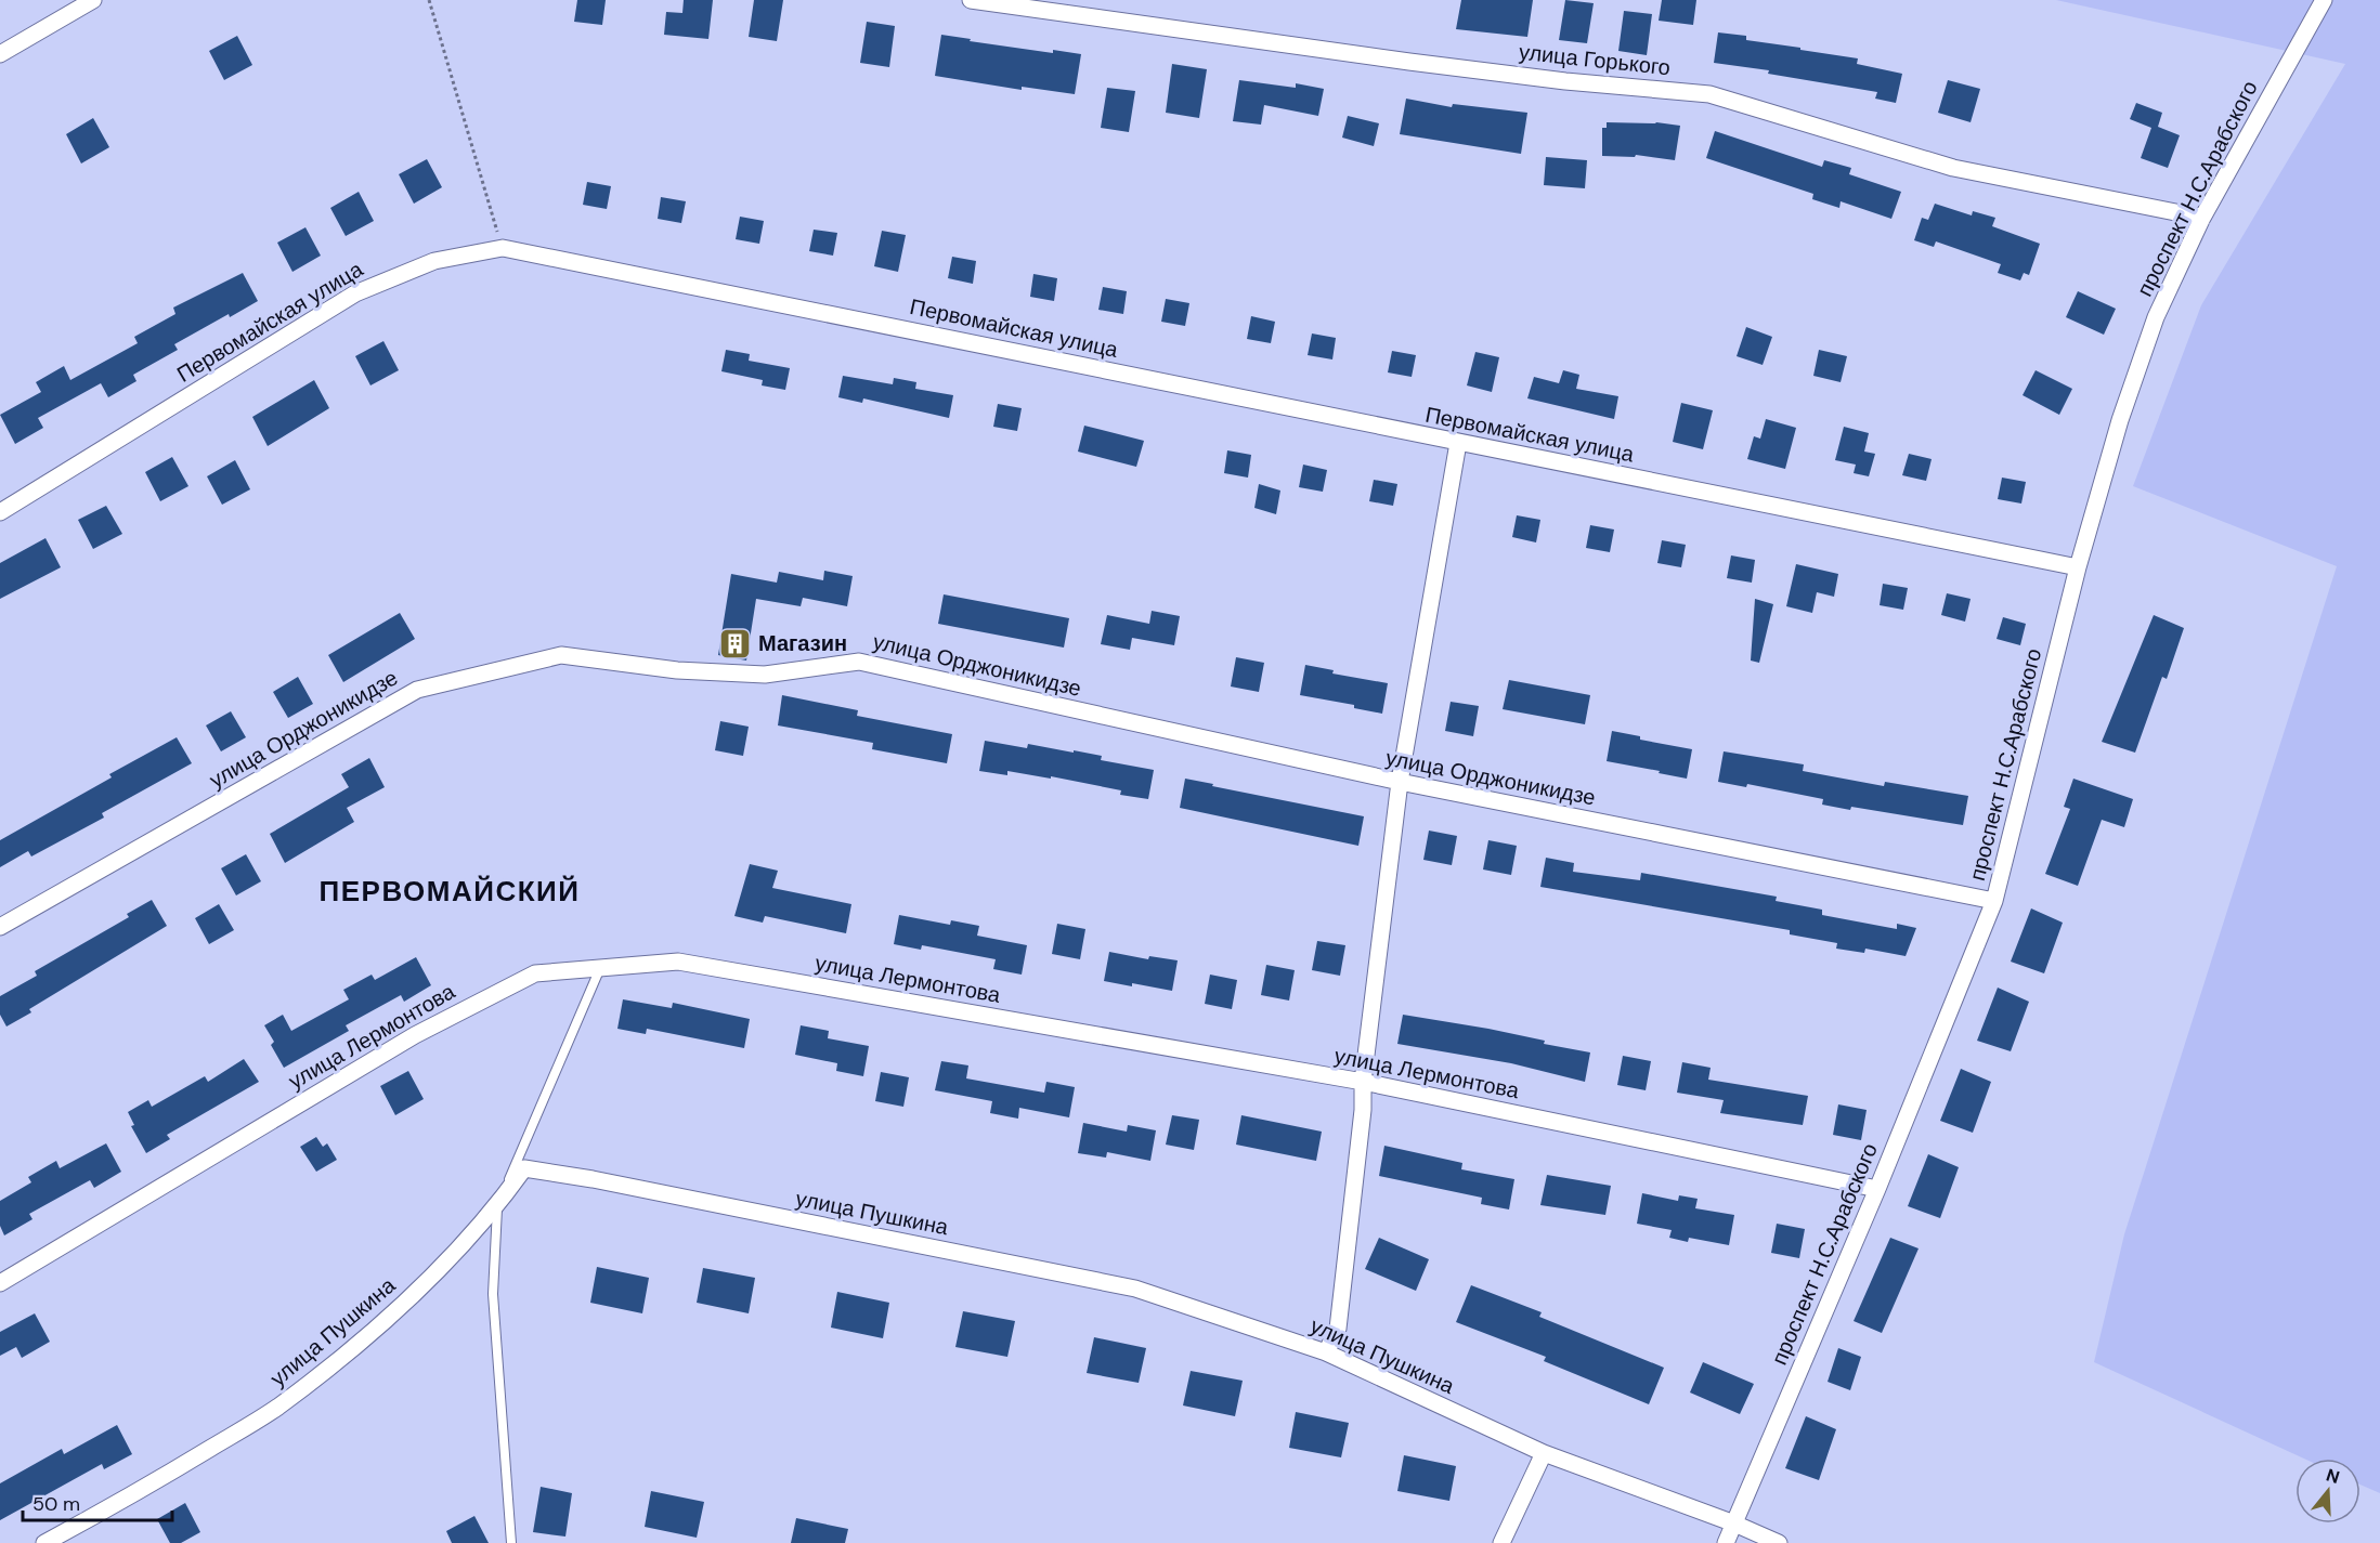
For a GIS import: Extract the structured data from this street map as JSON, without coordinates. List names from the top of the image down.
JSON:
{
  "streets": {
    "street": [
      "улица Горького",
      "проспект Н.С.Арабского",
      "Первомайская улица",
      "улица Орджоникидзе",
      "улица Лермонтова",
      "улица Пушкина"
    ]
  },
  "crossings": [
    ["улица Горького", "проспект Н.С.Арабского"],
    ["проспект Н.С.Арабского", "Первомайская улица"],
    ["проспект Н.С.Арабского", "улица Орджоникидзе"],
    ["проспект Н.С.Арабского", "улица Лермонтова"],
    ["проспект Н.С.Арабского", "улица Пушкина"]
  ],
  "districts": ["ПЕРВОМАЙСКИЙ"],
  "places": {
    "building": ["Магазин"]
  },
  "scale_bar": "50 m",
  "north": "top"
}
